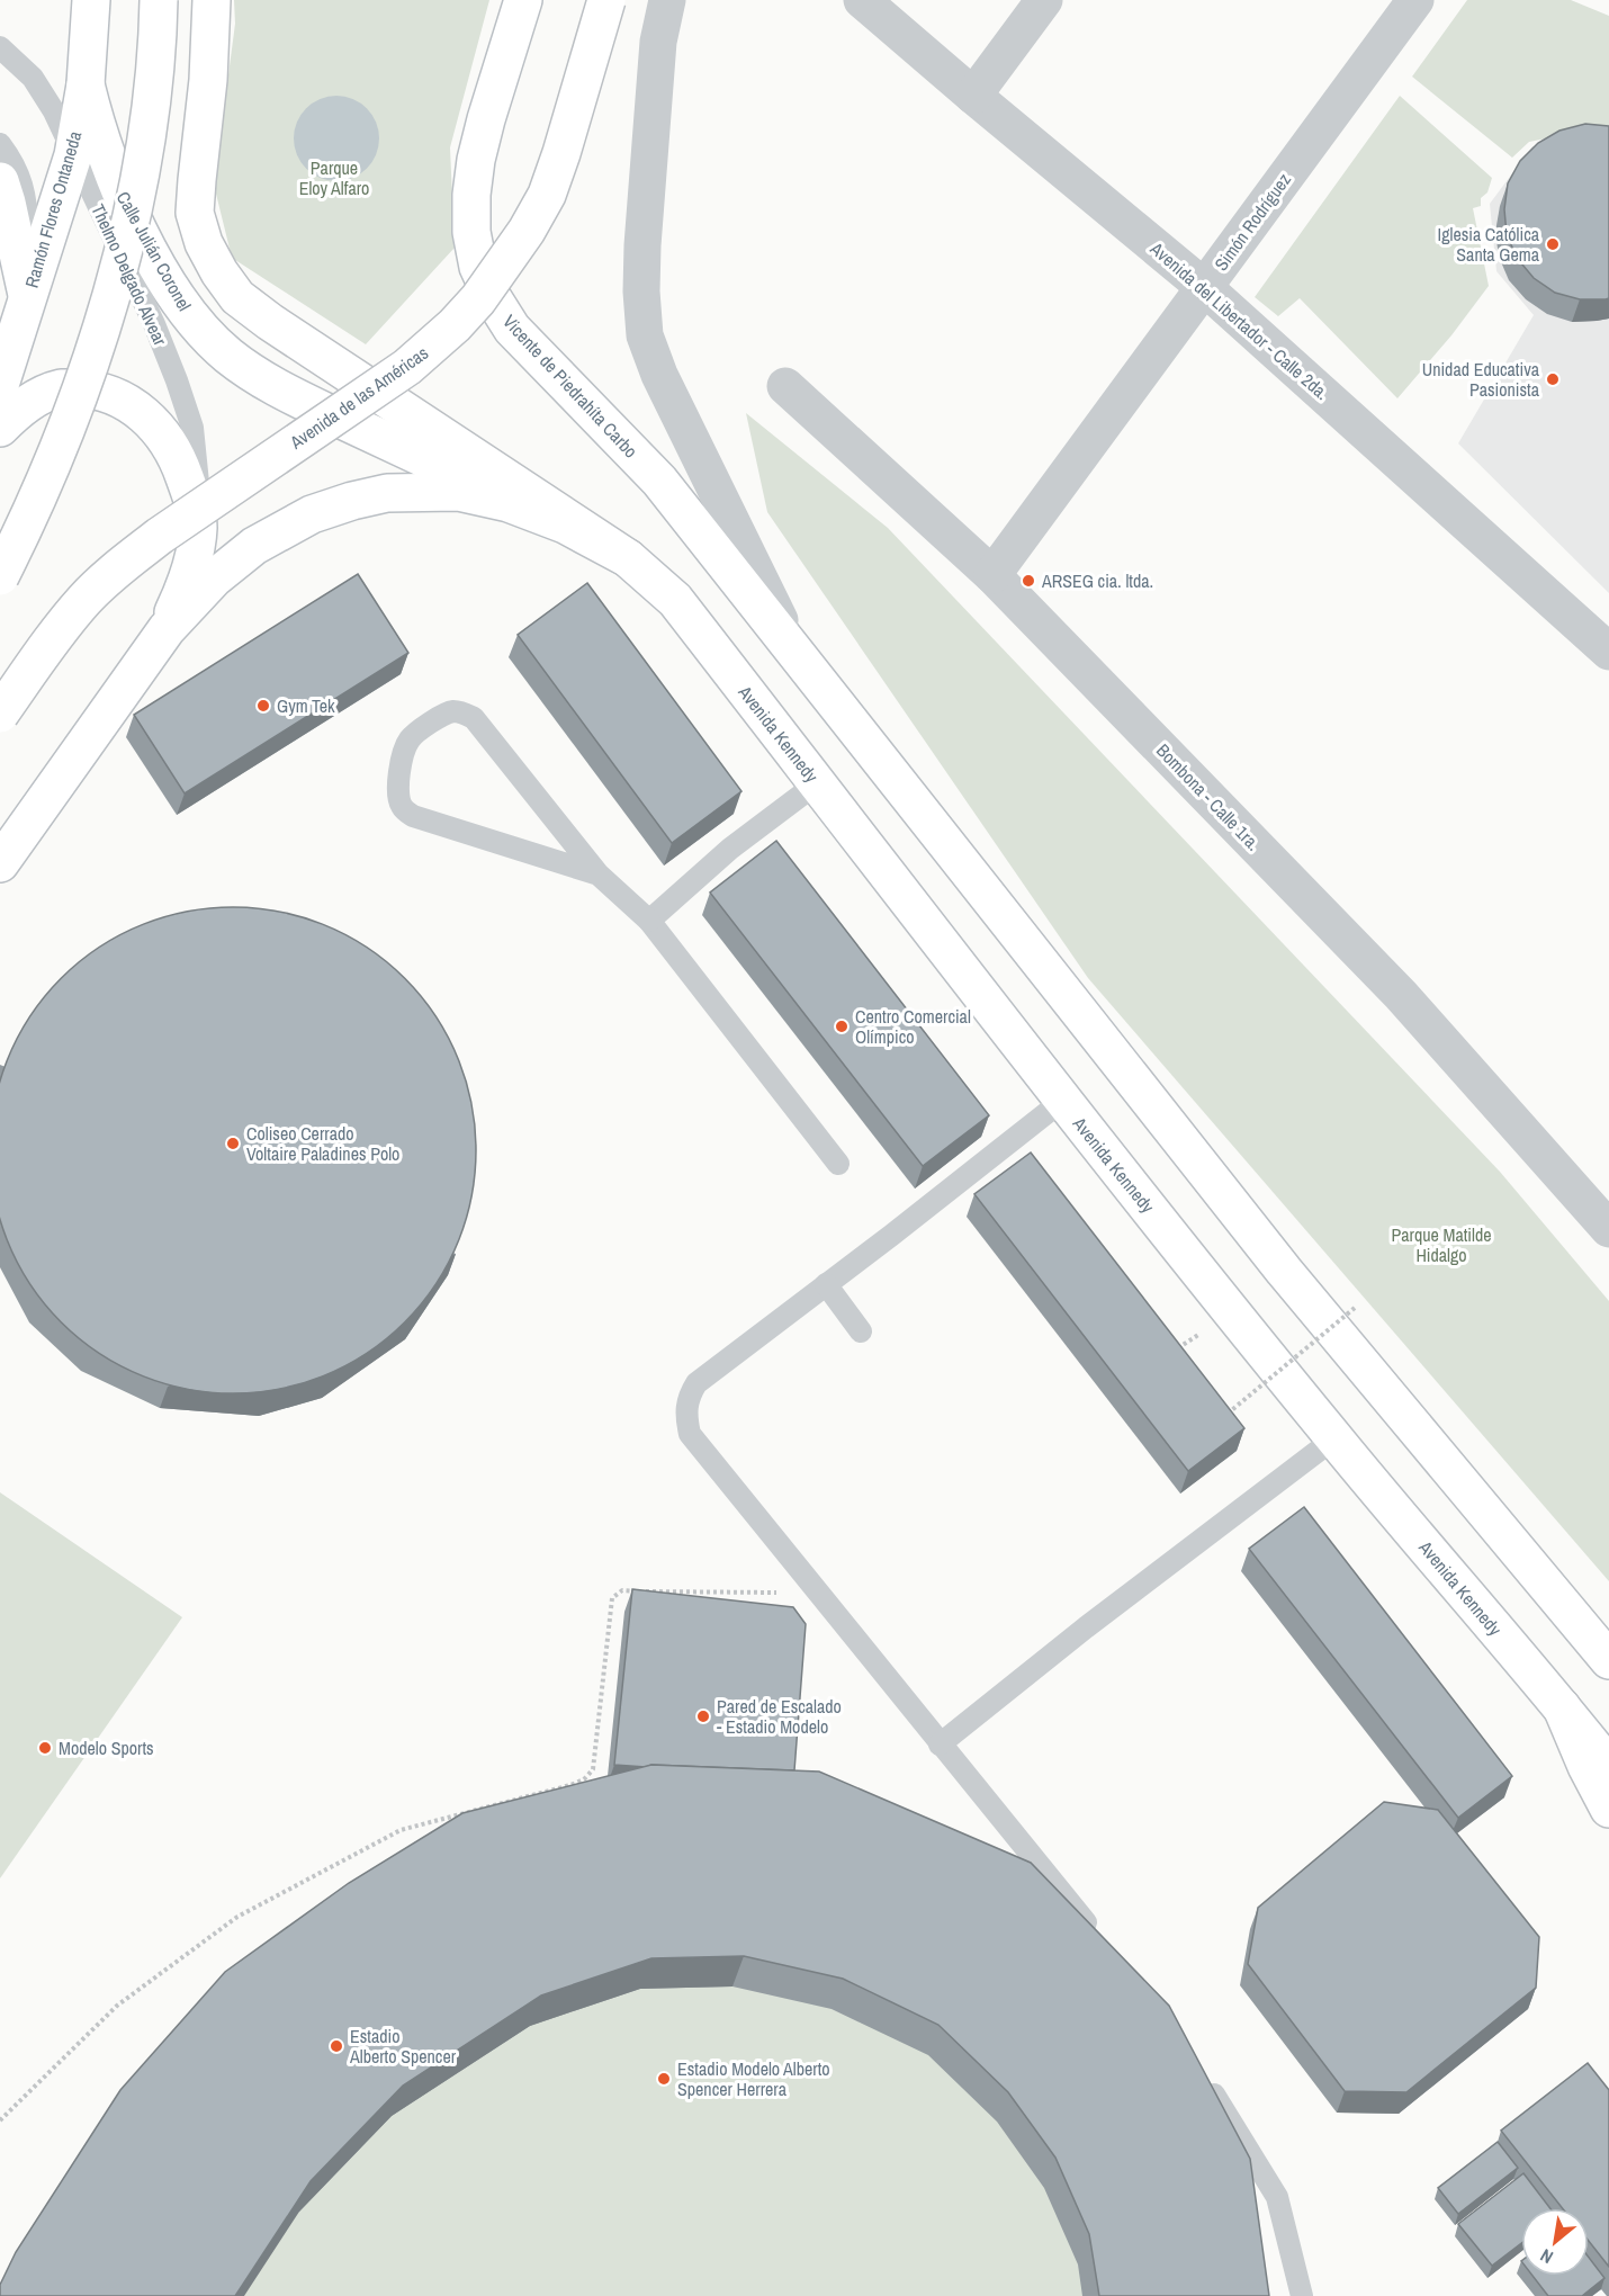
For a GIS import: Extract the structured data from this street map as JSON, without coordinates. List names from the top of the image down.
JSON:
{
  "streets": {
    "main road": [
      "Ramón Flores Ontaneda",
      "Calle Julián Coronel",
      "Vicente de Piedrahíta Carbo",
      "Avenida de las Américas",
      "Avenida Kennedy"
    ],
    "street": ["Simón Rodríguez", "Avenida del Libertador - Calle 2da.", "Bombona - Calle 1ra."],
    "lane": ["Thelmo Delgado Alvear"]
  },
  "crossings": [
    ["Ramón Flores Ontaneda", "Calle Julián Coronel"],
    ["Ramón Flores Ontaneda", "Thelmo Delgado Alvear"],
    ["Simón Rodríguez", "Avenida del Libertador - Calle 2da."],
    ["Simón Rodríguez", "Bombona - Calle 1ra."]
  ],
  "parks": ["Parque Eloy Alfaro", "Parque Matilde Hidalgo"],
  "places": [
    "Iglesia Católica Santa Gema",
    "Unidad Educativa Pasionista",
    "ARSEG cia. ltda.",
    "Gym Tek",
    "Centro Comercial Olímpico",
    "Coliseo Cerrado Voltaire Paladines Polo",
    "Pared de Escalado - Estadio Modelo",
    "Modelo Sports",
    "Estadio Alberto Spencer",
    "Estadio Modelo Alberto Spencer Herrera"
  ],
  "north": "bottom left"
}
